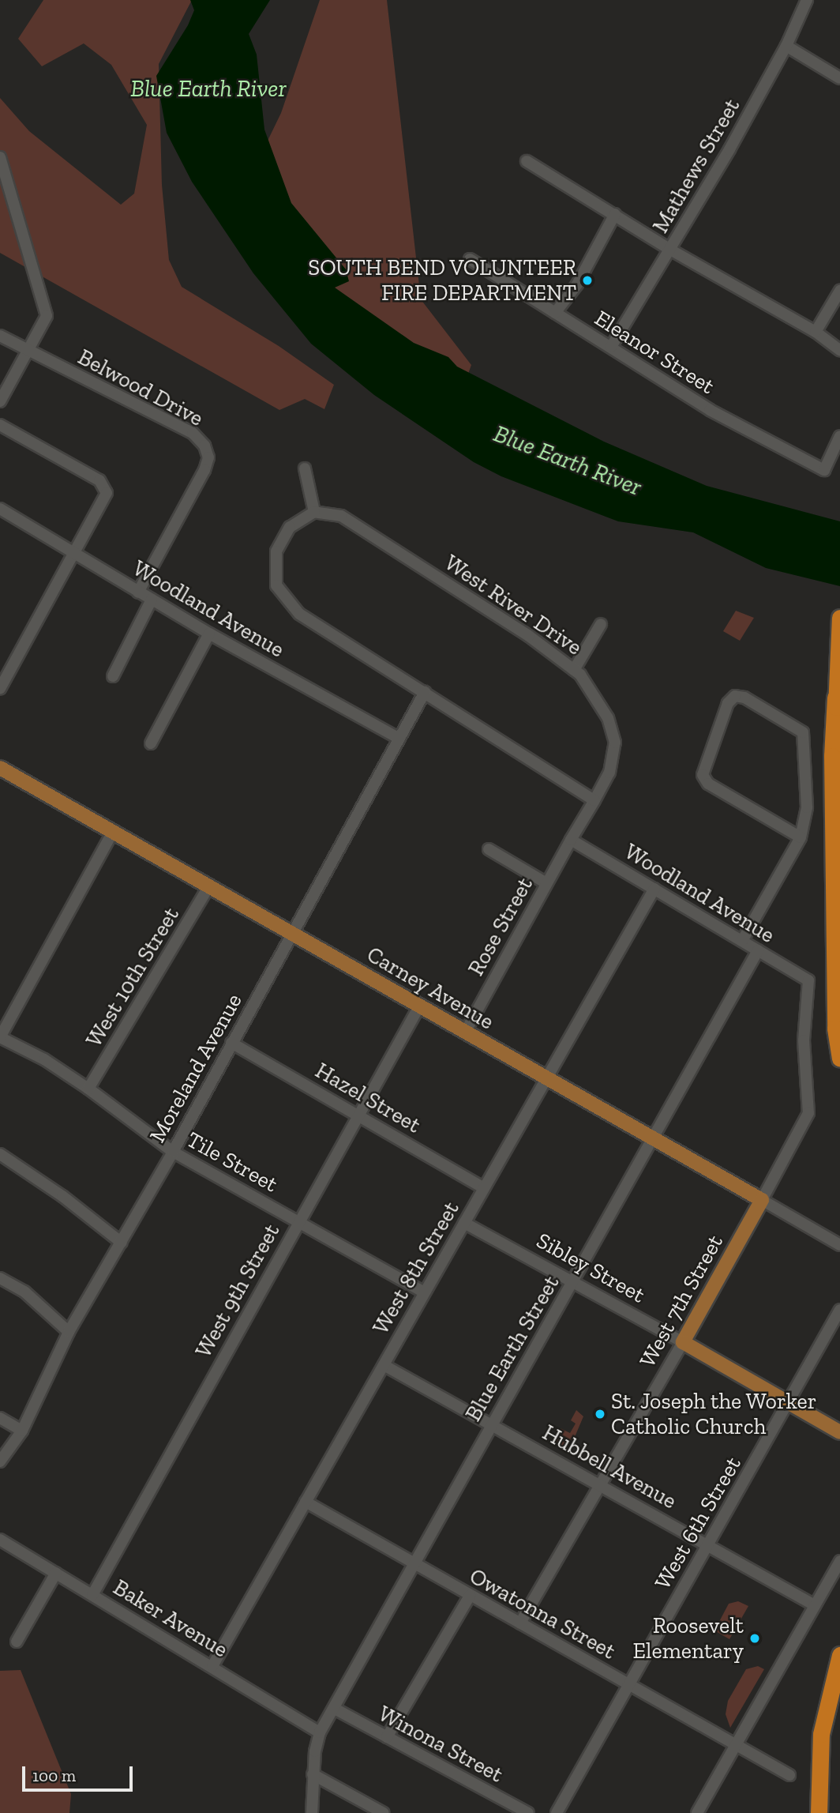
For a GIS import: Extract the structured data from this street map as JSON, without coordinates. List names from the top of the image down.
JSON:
{
  "streets": {
    "main road": ["Carney Avenue", "Sibley Street", "West 7th Street"],
    "street": [
      "Mathews Street",
      "Eleanor Street",
      "Belwood Drive",
      "West River Drive",
      "Woodland Avenue",
      "Rose Street",
      "West 10th Street",
      "Moreland Avenue",
      "Hazel Street",
      "Tile Street",
      "West 8th Street",
      "West 9th Street",
      "Blue Earth Street",
      "Hubbell Avenue",
      "West 6th Street",
      "Owatonna Street",
      "Baker Avenue",
      "Winona Street"
    ]
  },
  "crossings": [
    ["Mathews Street", "Eleanor Street"],
    ["Belwood Drive", "Woodland Avenue"],
    ["West River Drive", "Woodland Avenue"],
    ["West River Drive", "Rose Street"],
    ["Woodland Avenue", "Rose Street"],
    ["Woodland Avenue", "Moreland Avenue"],
    ["Woodland Avenue", "West 8th Street"],
    ["Woodland Avenue", "West 7th Street"],
    ["Woodland Avenue", "Blue Earth Street"],
    ["Rose Street", "Carney Avenue"],
    ["West 10th Street", "Carney Avenue"],
    ["West 10th Street", "Tile Street"],
    ["Carney Avenue", "Moreland Avenue"],
    ["Carney Avenue", "West 8th Street"],
    ["Carney Avenue", "West 9th Street"],
    ["Carney Avenue", "West 7th Street"],
    ["Carney Avenue", "Blue Earth Street"],
    ["Moreland Avenue", "Hazel Street"],
    ["Moreland Avenue", "Tile Street"],
    ["Hazel Street", "West 8th Street"],
    ["Hazel Street", "West 9th Street"],
    ["Tile Street", "West 8th Street"],
    ["Tile Street", "West 9th Street"],
    ["West 8th Street", "Sibley Street"],
    ["West 8th Street", "Hubbell Avenue"],
    ["West 8th Street", "Owatonna Street"],
    ["West 8th Street", "Baker Avenue"],
    ["Sibley Street", "West 7th Street"],
    ["Sibley Street", "Blue Earth Street"],
    ["Sibley Street", "West 6th Street"],
    ["West 9th Street", "Baker Avenue"],
    ["West 7th Street", "Hubbell Avenue"],
    ["West 7th Street", "Owatonna Street"],
    ["Blue Earth Street", "Hubbell Avenue"],
    ["Blue Earth Street", "Owatonna Street"],
    ["Blue Earth Street", "Baker Avenue"],
    ["Blue Earth Street", "Winona Street"],
    ["Hubbell Avenue", "West 6th Street"],
    ["West 6th Street", "Owatonna Street"]
  ],
  "water": ["Blue Earth River"],
  "places": ["SOUTH BEND VOLUNTEER FIRE DEPARTMENT", "St. Joseph the Worker Catholic Church", "Roosevelt Elementary"],
  "scale_bar": "100 m"
}
